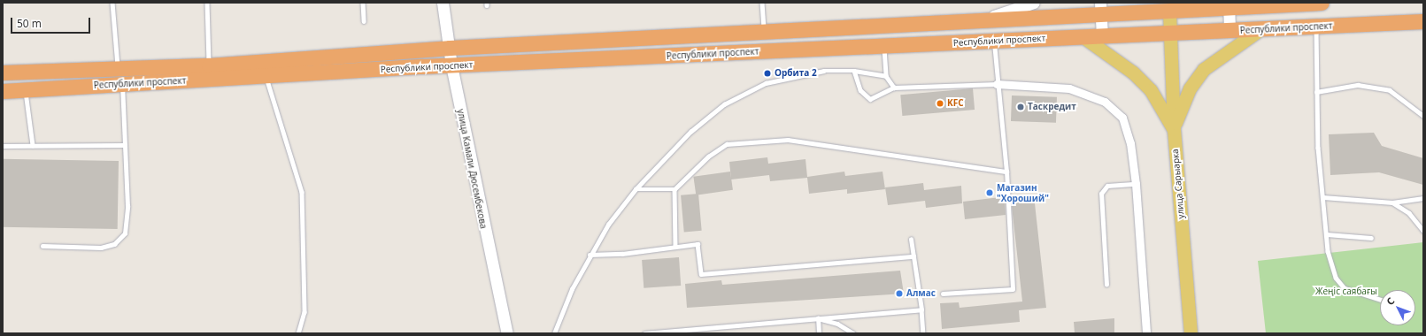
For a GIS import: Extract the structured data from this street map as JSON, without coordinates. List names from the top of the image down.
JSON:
{
  "streets": {
    "highway": ["Республики проспект"],
    "main road": ["улица Камали Дюсембекова", "улица Сарыарка"]
  },
  "crossings": [
    ["Республики проспект", "улица Камали Дюсембекова"],
    ["Республики проспект", "улица Сарыарка"]
  ],
  "parks": ["Жеңіс саябағы"],
  "places": [
    "Орбита 2",
    "KFC",
    "Таскредит",
    "Магазин \"Хороший\"",
    "Алмас"
  ],
  "scale_bar": "50 m",
  "north": "top left"
}
